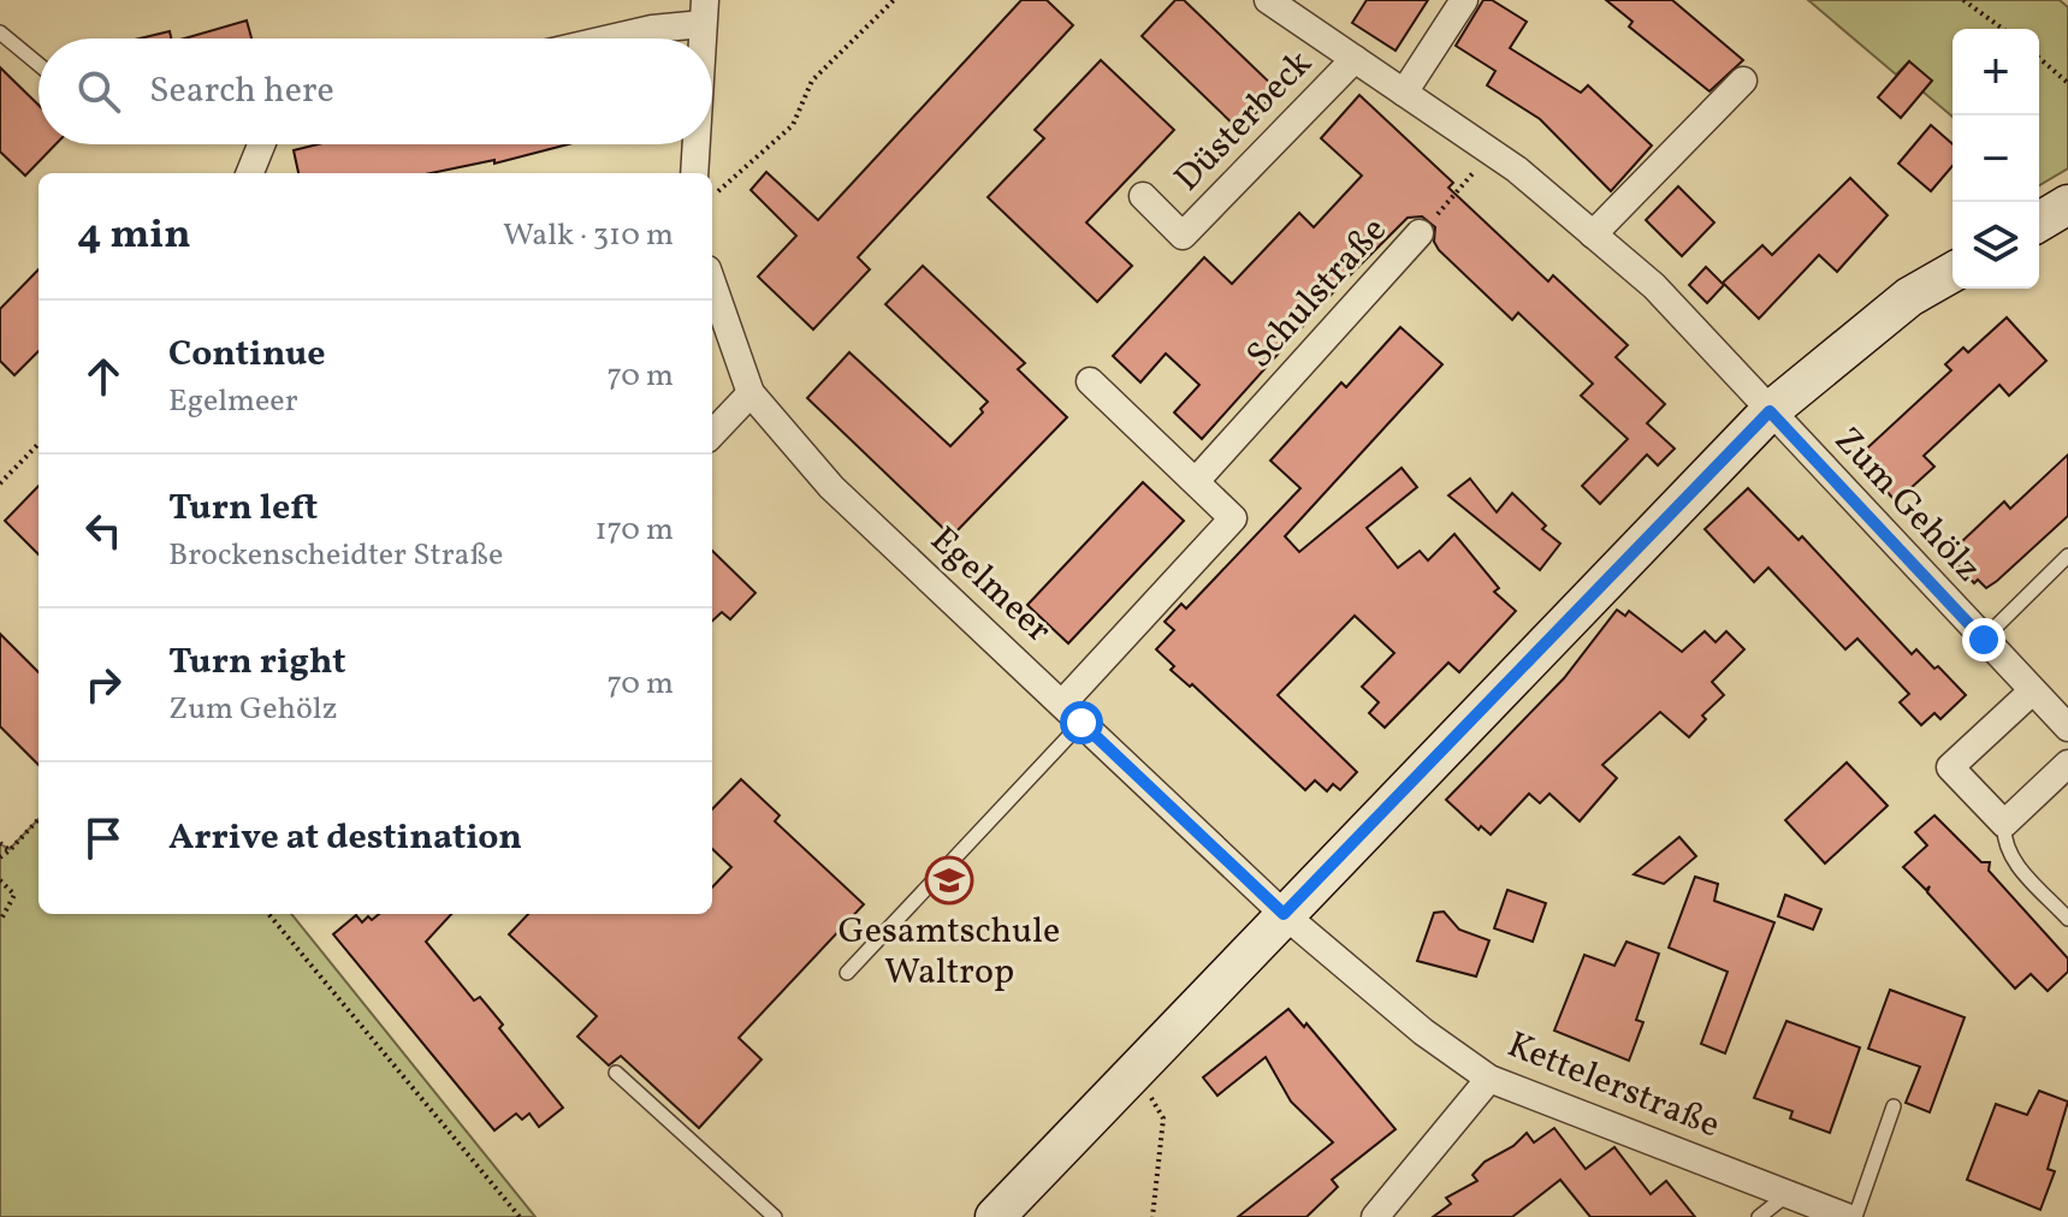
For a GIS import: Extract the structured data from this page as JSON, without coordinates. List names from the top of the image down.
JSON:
{
  "streets": {
    "street": [
      "Düsterbeck",
      "Schulstraße",
      "Zum Gehölz",
      "Egelmeer",
      "Kettelerstraße"
    ]
  },
  "crossings": [
    ["Düsterbeck", "Schulstraße"],
    ["Düsterbeck", "Zum Gehölz"],
    ["Egelmeer", "Kettelerstraße"]
  ],
  "places": {
    "school or university": ["Gesamtschule Waltrop"]
  },
  "page": {
    "map_buttons": ["+", "−"],
    "search": "Search here",
    "heading": ["4 min", "Walk · 310 m"],
    "list": [
      ["Continue", "Egelmeer", "70 m"],
      ["Turn left", "Brockenscheidter Straße", "170 m"],
      ["Turn right", "Zum Gehölz", "70 m"],
      "Arrive at destination"
    ]
  }
}
